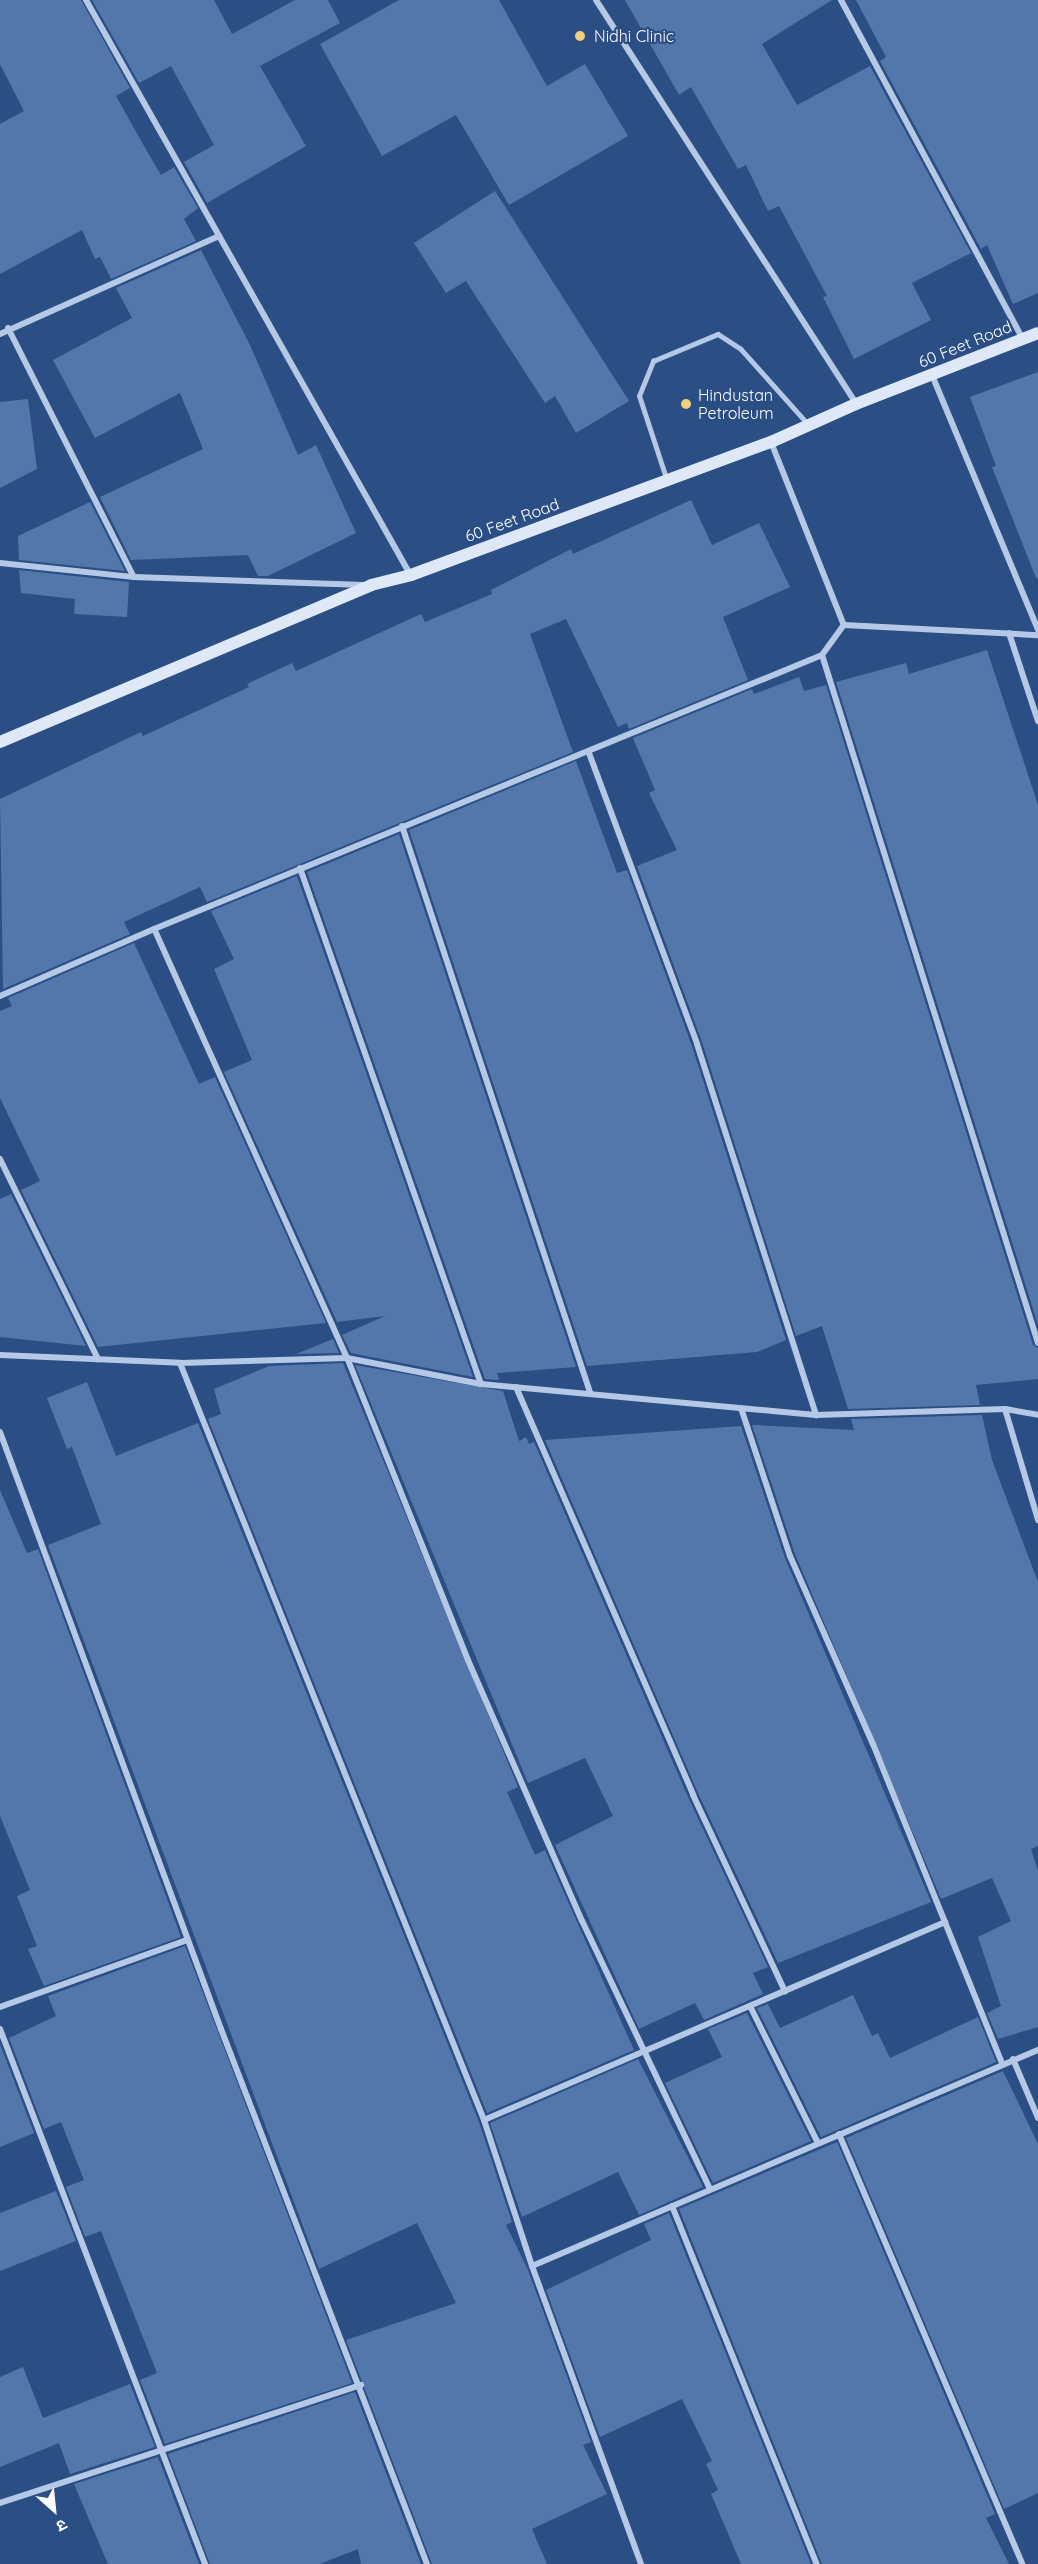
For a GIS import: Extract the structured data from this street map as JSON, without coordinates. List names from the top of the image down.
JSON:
{
  "streets": {
    "main road": ["60 Feet Road"]
  },
  "places": ["Nidhi Clinic", "Hindustan Petroleum"],
  "north": "bottom right"
}
